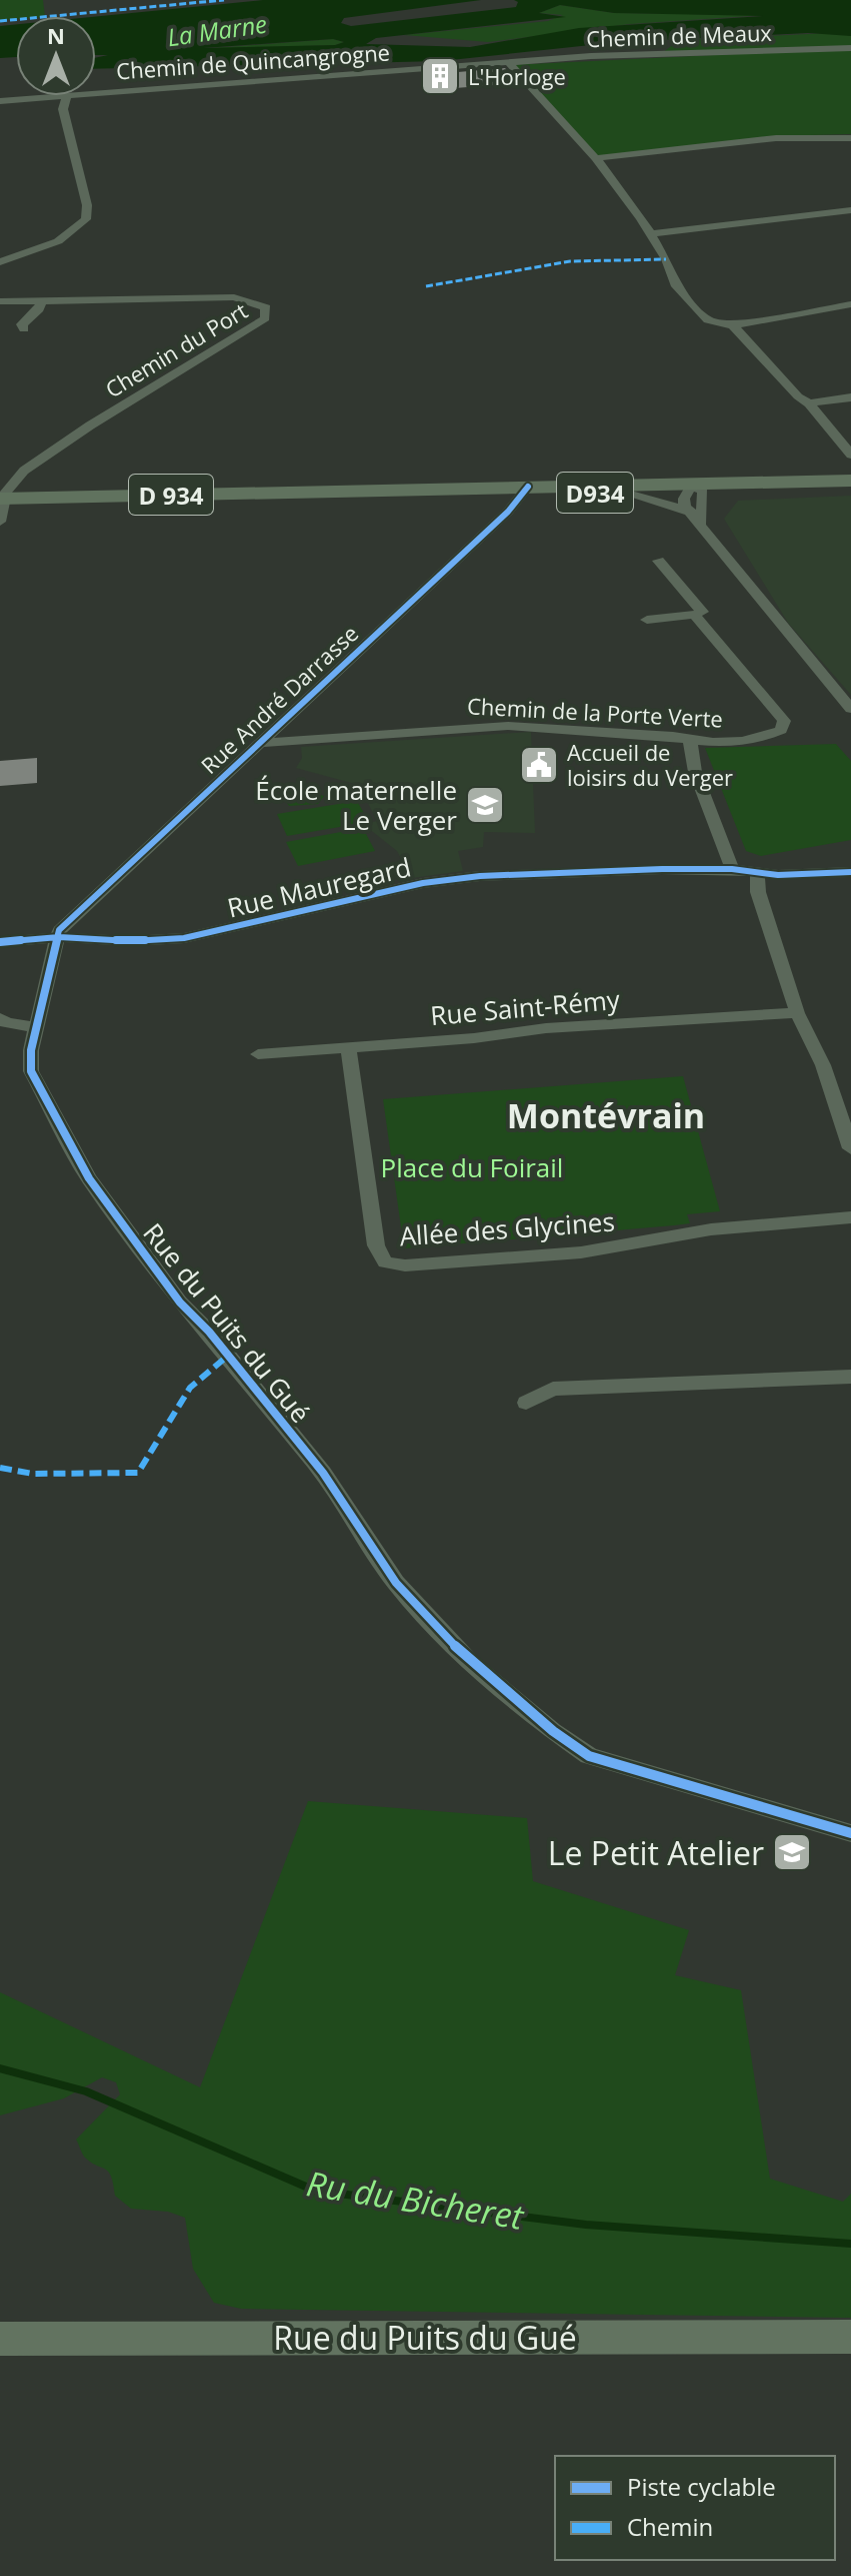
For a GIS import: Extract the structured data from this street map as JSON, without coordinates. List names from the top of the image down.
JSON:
{
  "streets": {
    "main road": ["D934", "D 934", "Rue du Puits du Gué"],
    "street": [
      "Chemin de Meaux",
      "Chemin de Quincangrogne",
      "Chemin du Port",
      "Rue André Darrasse",
      "Chemin de la Porte Verte",
      "Rue Mauregard",
      "Rue Saint-Rémy",
      "Allée des Glycines"
    ]
  },
  "crossings": [
    ["Chemin de Meaux", "Chemin de Quincangrogne"],
    ["Chemin du Port", "D 934"],
    ["D934", "D 934"],
    ["D934", "Rue André Darrasse"],
    ["Rue André Darrasse", "Chemin de la Porte Verte"],
    ["Rue André Darrasse", "Rue Mauregard"],
    ["Rue André Darrasse", "Rue du Puits du Gué"],
    ["Rue Mauregard", "Rue du Puits du Gué"],
    ["Rue Saint-Rémy", "Allée des Glycines"]
  ],
  "districts": ["Montévrain"],
  "water": ["La Marne", "Ru du Bicheret"],
  "parks": ["Place du Foirail"],
  "places": {
    "building": ["L'Horloge"],
    "public building": ["Accueil de loisirs du Verger"],
    "school or university": ["École maternelle Le Verger", "Le Petit Atelier"]
  },
  "legend": ["Piste cyclable", "Chemin"],
  "north": "top"
}
